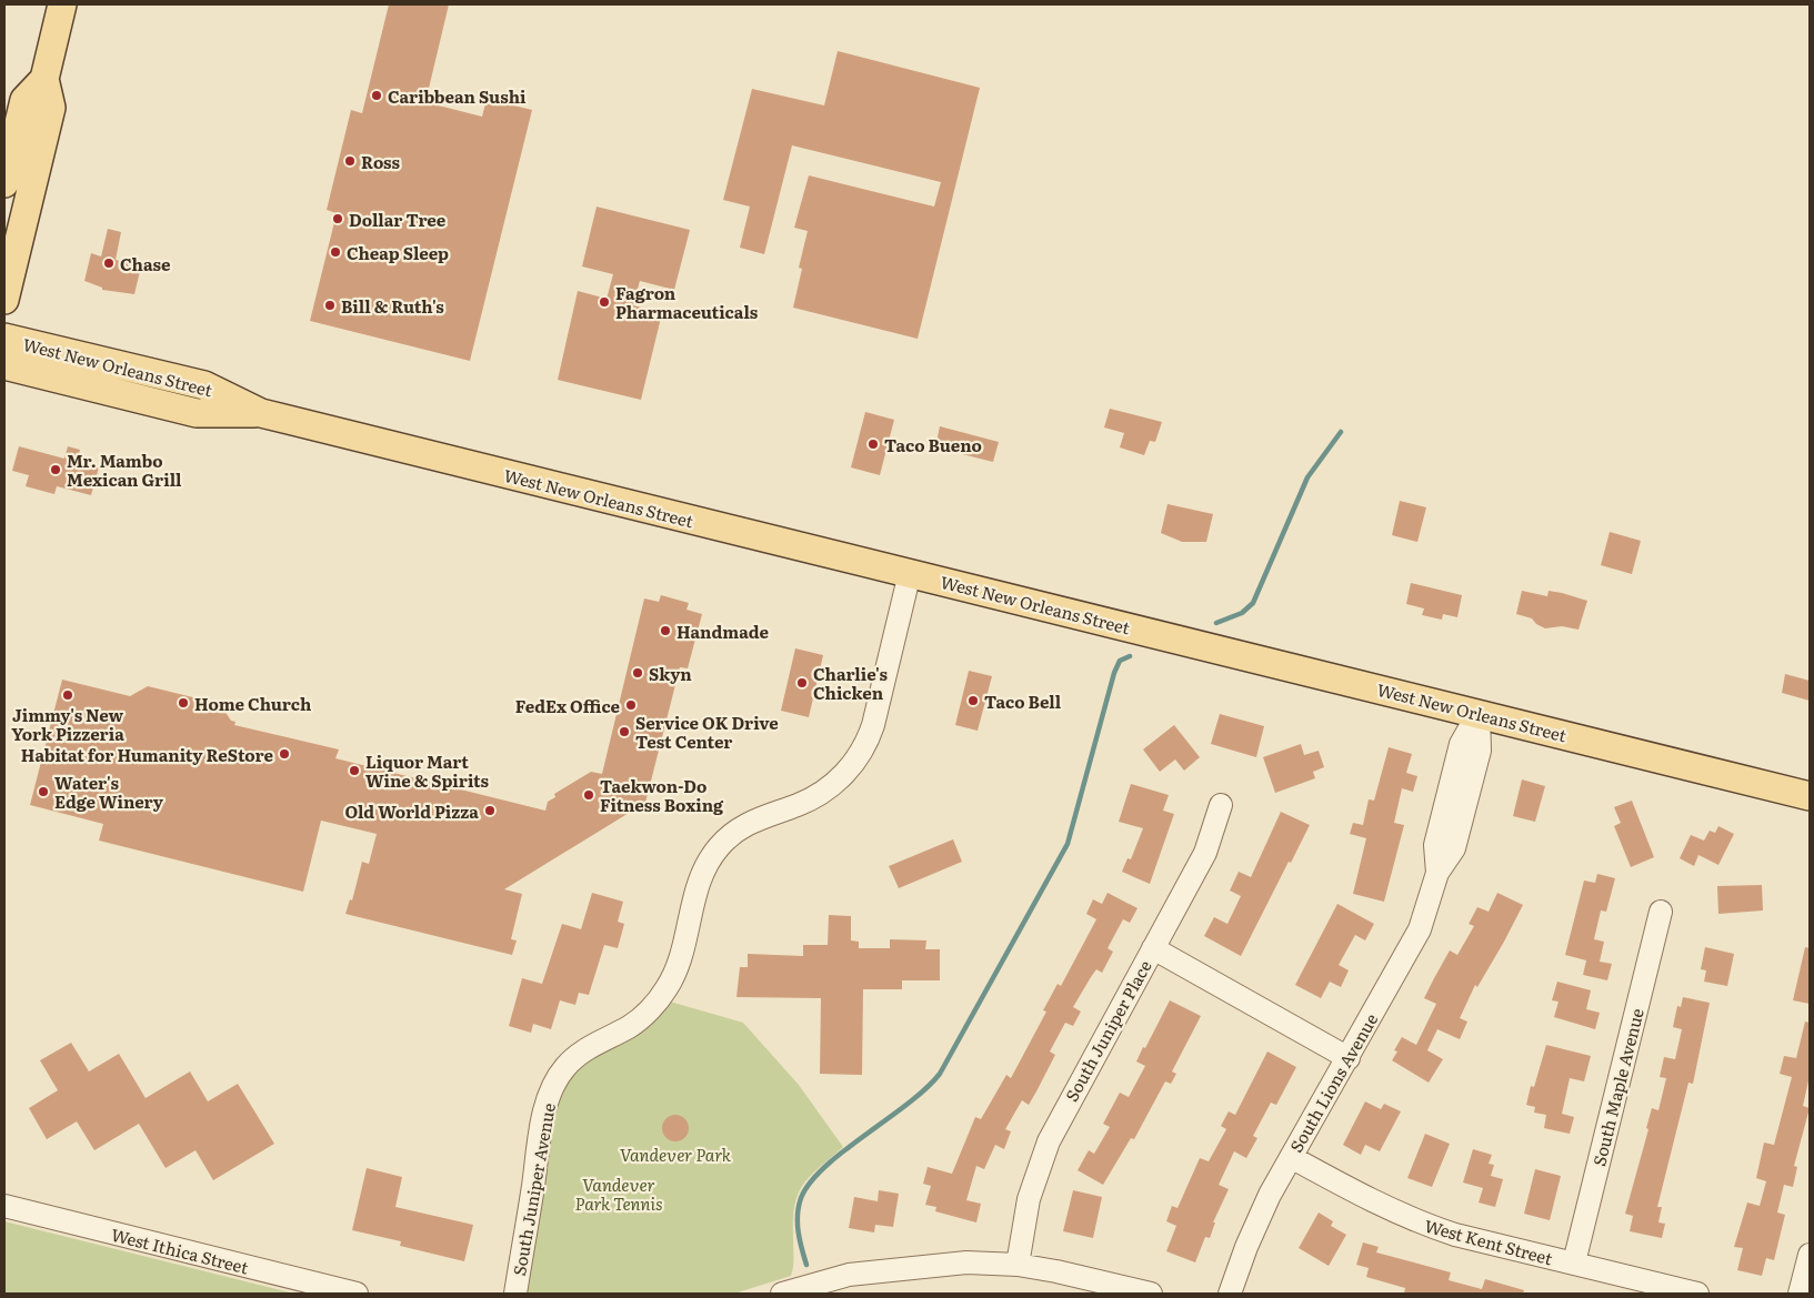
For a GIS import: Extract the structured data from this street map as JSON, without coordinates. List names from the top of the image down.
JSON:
{
  "streets": {
    "main road": ["West New Orleans Street"],
    "street": [
      "South Juniper Place",
      "South Lions Avenue",
      "South Maple Avenue",
      "South Juniper Avenue",
      "West Kent Street",
      "West Ithica Street"
    ]
  },
  "crossings": [
    ["West New Orleans Street", "South Lions Avenue"],
    ["West New Orleans Street", "South Juniper Avenue"],
    ["South Lions Avenue", "West Kent Street"],
    ["South Maple Avenue", "West Kent Street"]
  ],
  "parks": ["Vandever Park", "Vandever Park Tennis"],
  "places": [
    "Caribbean Sushi",
    "Ross",
    "Dollar Tree",
    "Cheap Sleep",
    "Chase",
    "Fagron Pharmaceuticals",
    "Bill & Ruth's",
    "Taco Bueno",
    "Mr. Mambo Mexican Grill",
    "Handmade",
    "Skyn",
    "Charlie's Chicken",
    "Jimmy's New York Pizzeria",
    "Taco Bell",
    "Home Church",
    "FedEx Office",
    "Service OK Drive Test Center",
    "Habitat for Humanity ReStore",
    "Liquor Mart Wine & Spirits",
    "Water's Edge Winery",
    "Taekwon-Do Fitness Boxing",
    "Old World Pizza"
  ]
}
